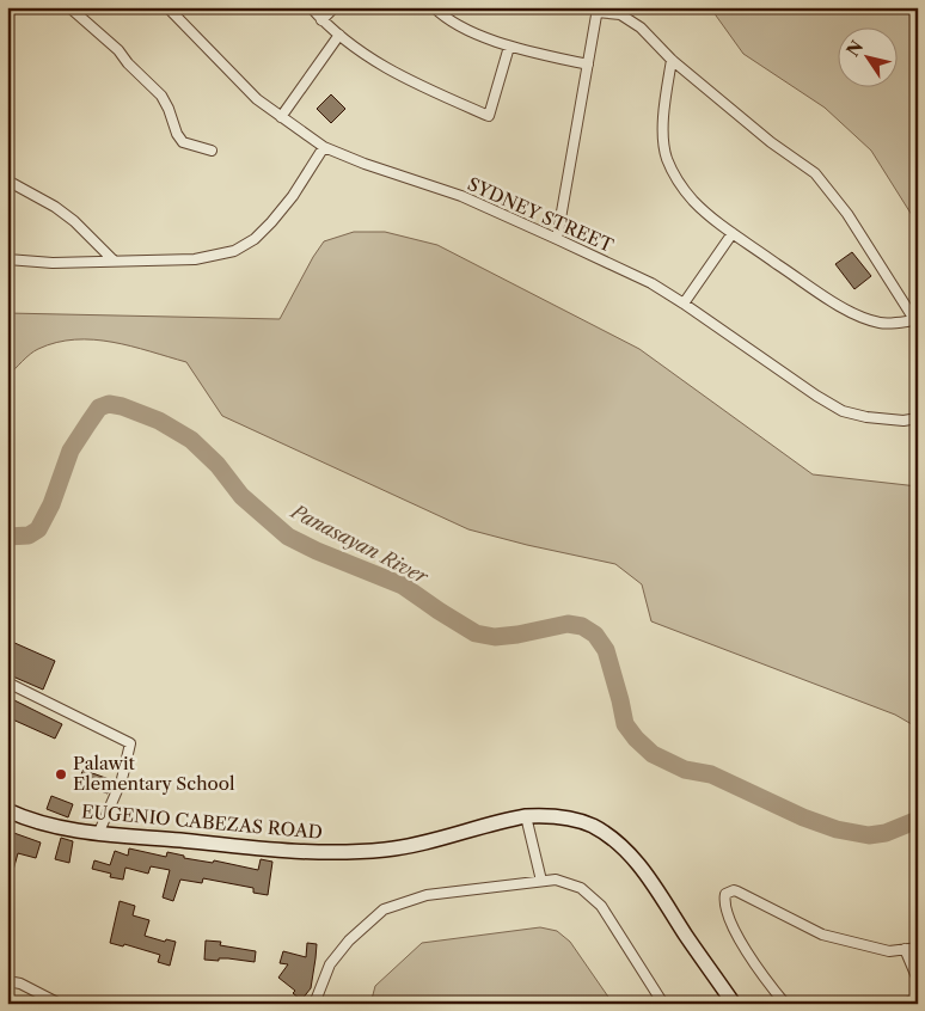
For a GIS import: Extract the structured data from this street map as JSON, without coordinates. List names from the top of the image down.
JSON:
{
  "streets": {
    "street": ["SYDNEY STREET", "EUGENIO CABEZAS ROAD"]
  },
  "water": ["Panasayan River"],
  "places": ["Palawit Elementary School"],
  "north": "top left"
}
